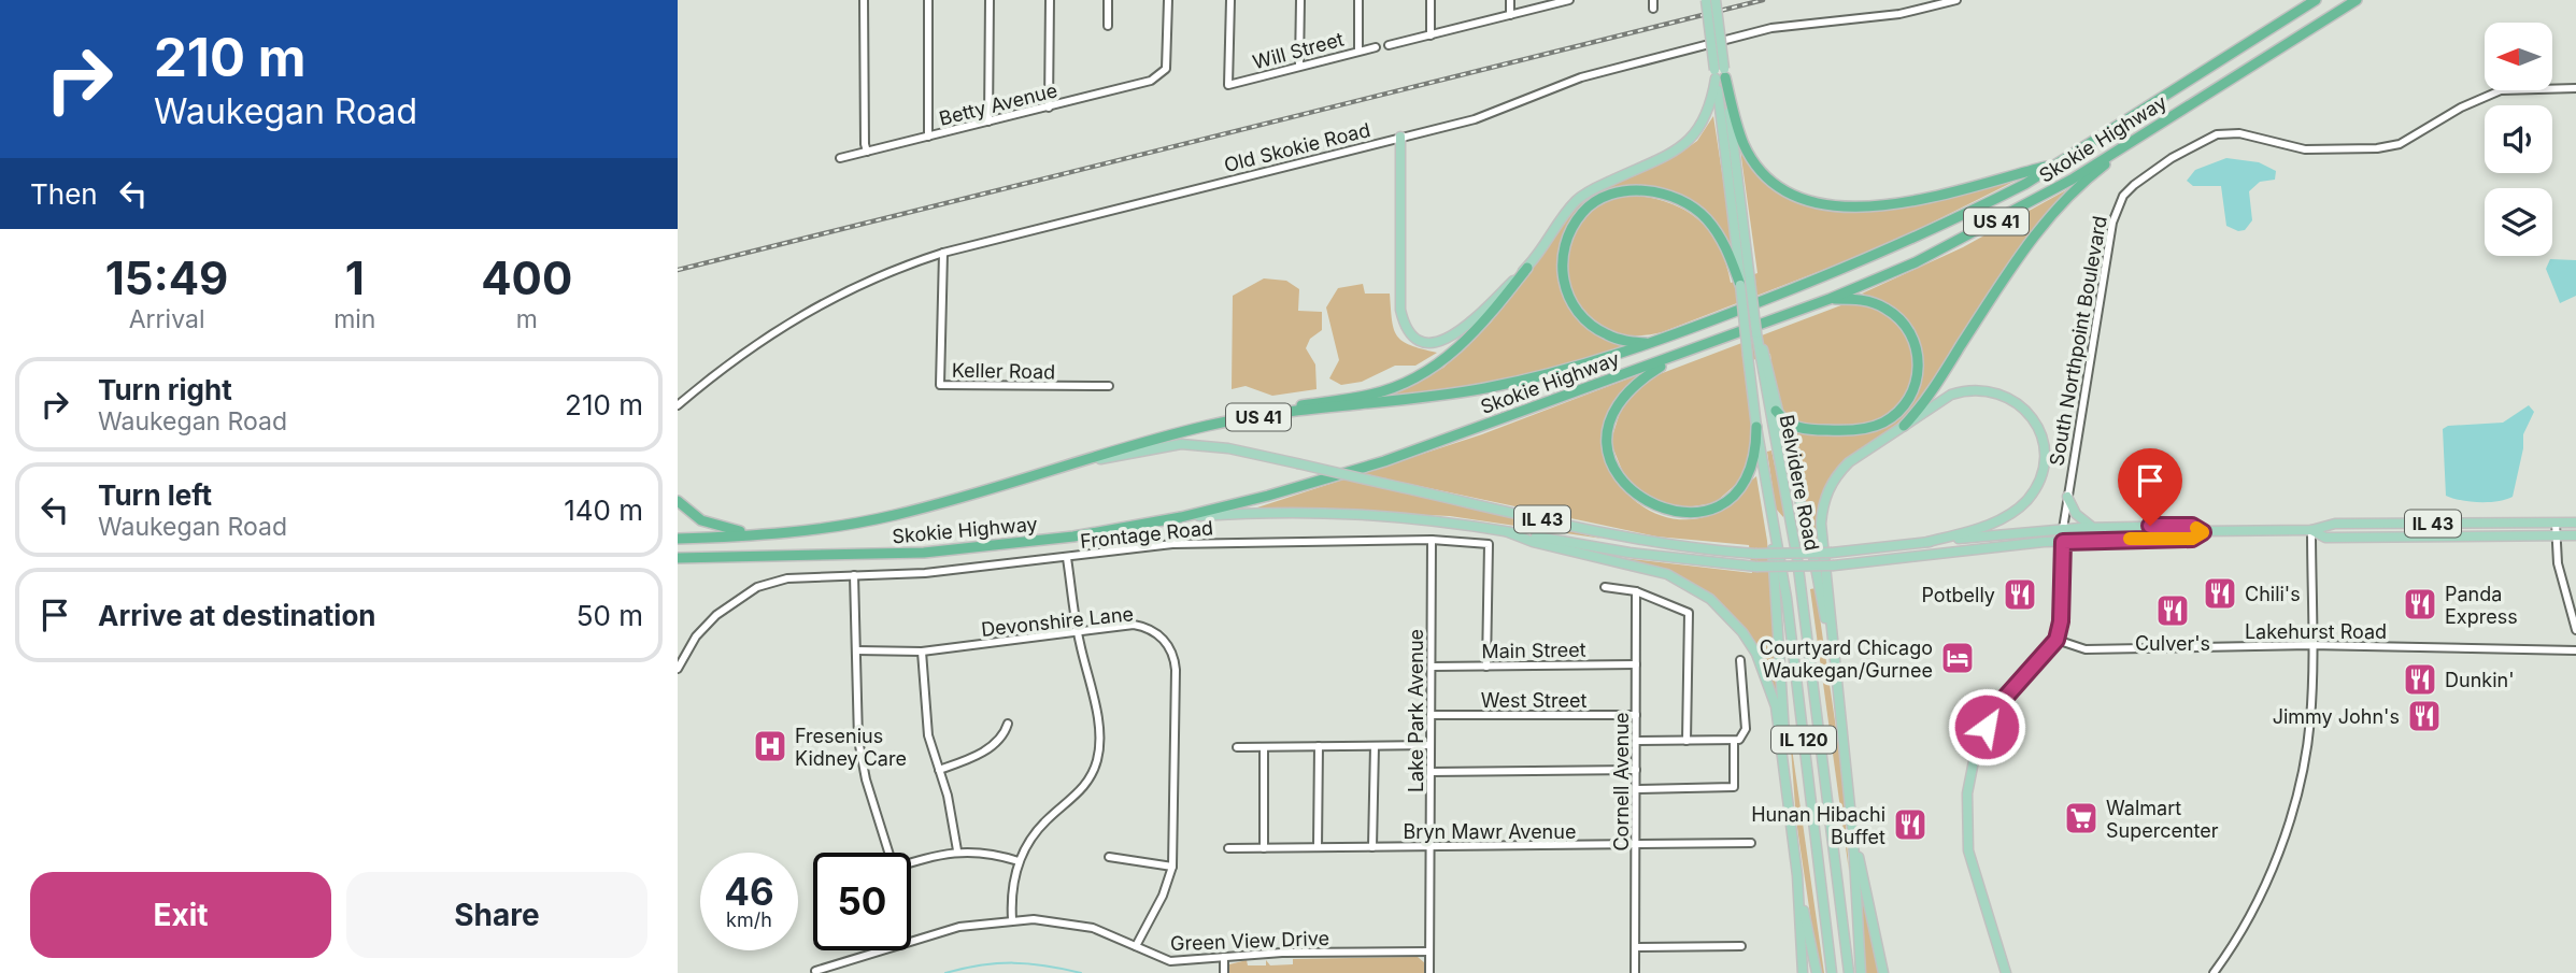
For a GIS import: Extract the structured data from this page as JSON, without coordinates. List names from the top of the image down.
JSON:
{
  "streets": {
    "highway": ["Skokie Highway", "US 41"],
    "main road": ["Belvidere Road", "IL 43", "IL 120"],
    "street": [
      "Will Street",
      "Betty Avenue",
      "Old Skokie Road",
      "South Northpoint Boulevard",
      "Keller Road",
      "Frontage Road",
      "Devonshire Lane",
      "Lakehurst Road",
      "Main Street",
      "West Street",
      "Lake Park Avenue",
      "Cornell Avenue",
      "Bryn Mawr Avenue",
      "Green View Drive"
    ]
  },
  "crossings": [
    ["Skokie Highway", "IL 43"],
    ["Old Skokie Road", "Keller Road"],
    ["South Northpoint Boulevard", "IL 43"],
    ["Frontage Road", "Main Street"],
    ["Frontage Road", "Lake Park Avenue"],
    ["Devonshire Lane", "Green View Drive"],
    ["Main Street", "Lake Park Avenue"],
    ["Main Street", "Cornell Avenue"],
    ["West Street", "Lake Park Avenue"],
    ["West Street", "Cornell Avenue"],
    ["Lake Park Avenue", "Bryn Mawr Avenue"],
    ["Lake Park Avenue", "Green View Drive"],
    ["Cornell Avenue", "Bryn Mawr Avenue"]
  ],
  "places": {
    "restaurant": [
      "Chili's",
      "Potbelly",
      "Panda Express",
      "Culver's",
      "Dunkin'",
      "Jimmy John's",
      "Hunan Hibachi Buffet"
    ],
    "hotel": ["Courtyard Chicago Waukegan/Gurnee"],
    "hospital": ["Fresenius Kidney Care"],
    "supermarket": ["Walmart Supercenter"]
  },
  "north": "left",
  "page": {
    "turn": ["210 m", "Waukegan Road"],
    "then": "Then",
    "eta": [
      "15:49",
      "Arrival",
      "1",
      "min",
      "400",
      "m"
    ],
    "list": [
      {
        "name": "Turn right",
        "note": "Waukegan Road",
        "value": "210 m"
      },
      {
        "name": "Turn left",
        "note": "Waukegan Road",
        "value": "140 m"
      },
      {
        "name": "Arrive at destination",
        "value": "50 m"
      }
    ],
    "speed": "46 km/h",
    "limit": "50",
    "buttons": ["Exit", "Share"]
  }
}
